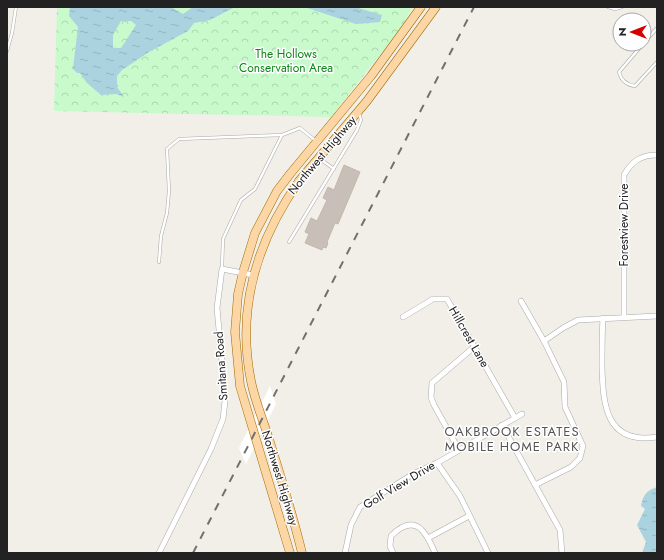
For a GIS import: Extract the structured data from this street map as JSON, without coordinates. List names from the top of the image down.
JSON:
{
  "streets": {
    "main road": ["Northwest Highway"],
    "street": [
      "Forestview Drive",
      "Hillcrest Lane",
      "Smitana Road",
      "Golf View Drive"
    ]
  },
  "crossings": [
    ["Hillcrest Lane", "Golf View Drive"]
  ],
  "districts": ["OAKBROOK ESTATES MOBILE HOME PARK"],
  "parks": ["The Hollows Conservation Area"],
  "north": "left"
}
